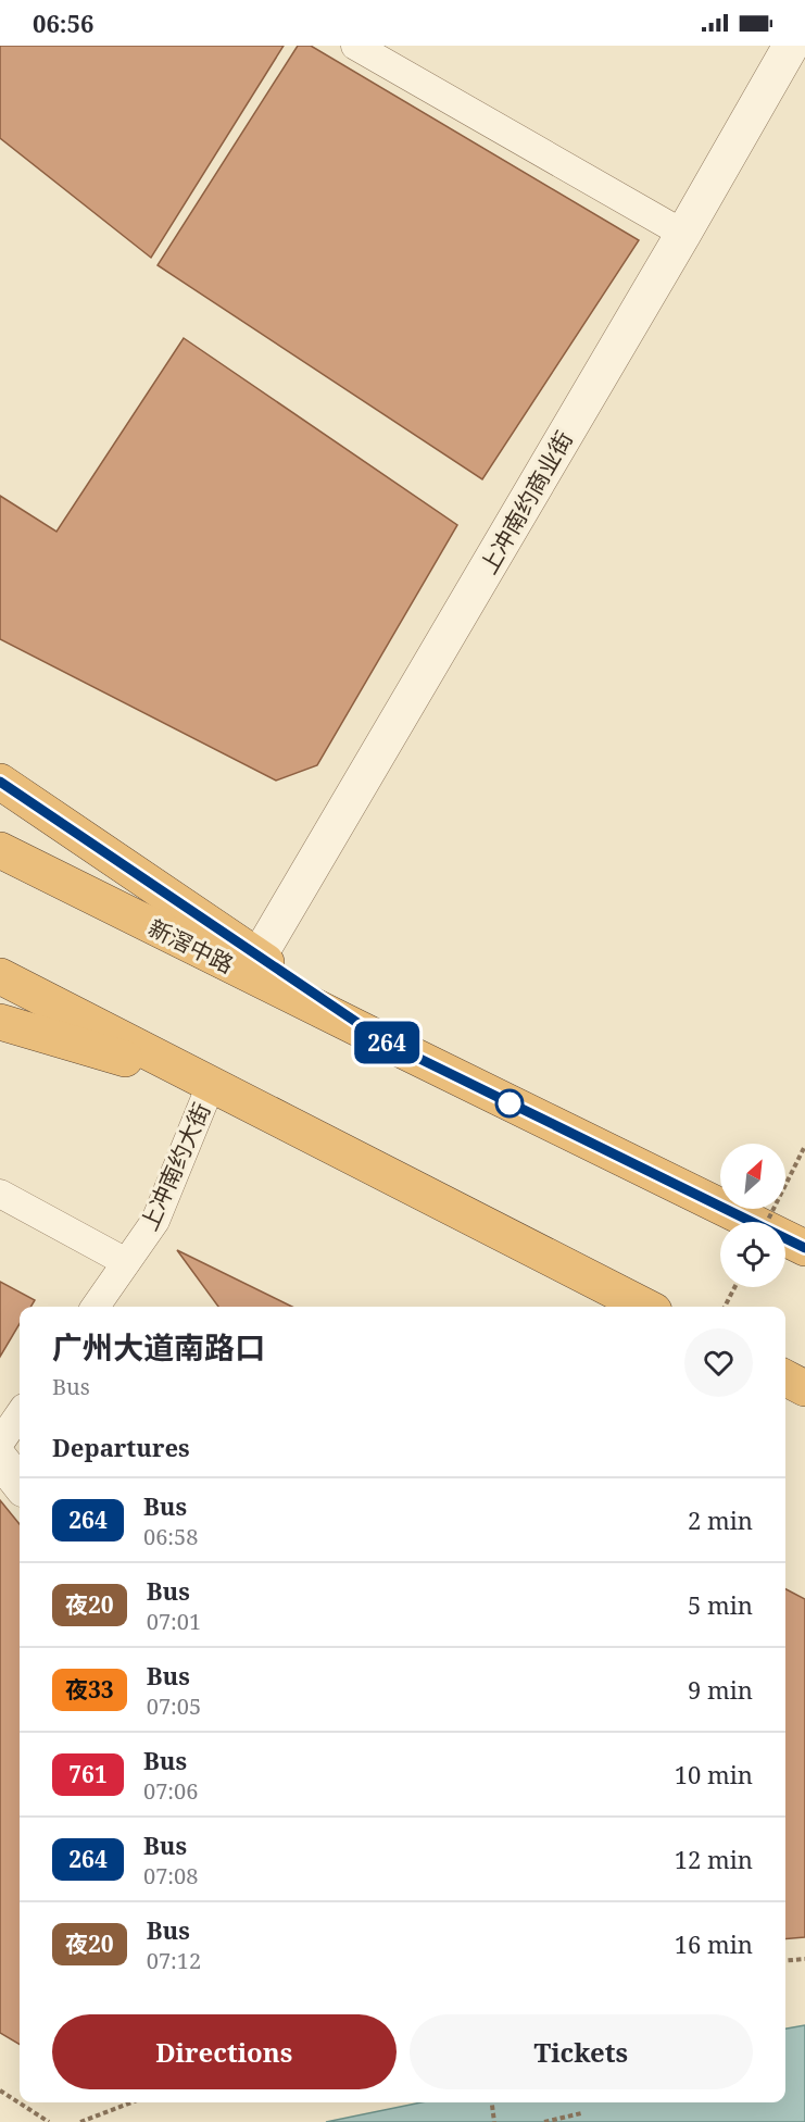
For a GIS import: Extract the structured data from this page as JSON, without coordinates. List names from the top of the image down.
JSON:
{
  "streets": {
    "highway": ["新滘中路"],
    "street": ["上冲南约商业街"],
    "lane": ["上冲南约大街"]
  },
  "lines": ["bus line 264"],
  "north": "top right",
  "page": {
    "status": "06:56",
    "on_map": "264",
    "heading": [
      ["广州大道南路口", "Bus"],
      "Departures"
    ],
    "list": [
      {
        "mark": "264",
        "name": "Bus",
        "note": "06:58",
        "value": "2 min"
      },
      {
        "mark": "夜20",
        "name": "Bus",
        "note": "07:01",
        "value": "5 min"
      },
      {
        "mark": "夜33",
        "name": "Bus",
        "note": "07:05",
        "value": "9 min"
      },
      {
        "mark": "761",
        "name": "Bus",
        "note": "07:06",
        "value": "10 min"
      },
      {
        "mark": "264",
        "name": "Bus",
        "note": "07:08",
        "value": "12 min"
      },
      {
        "mark": "夜20",
        "name": "Bus",
        "note": "07:12",
        "value": "16 min"
      }
    ],
    "buttons": ["Directions", "Tickets"]
  }
}
